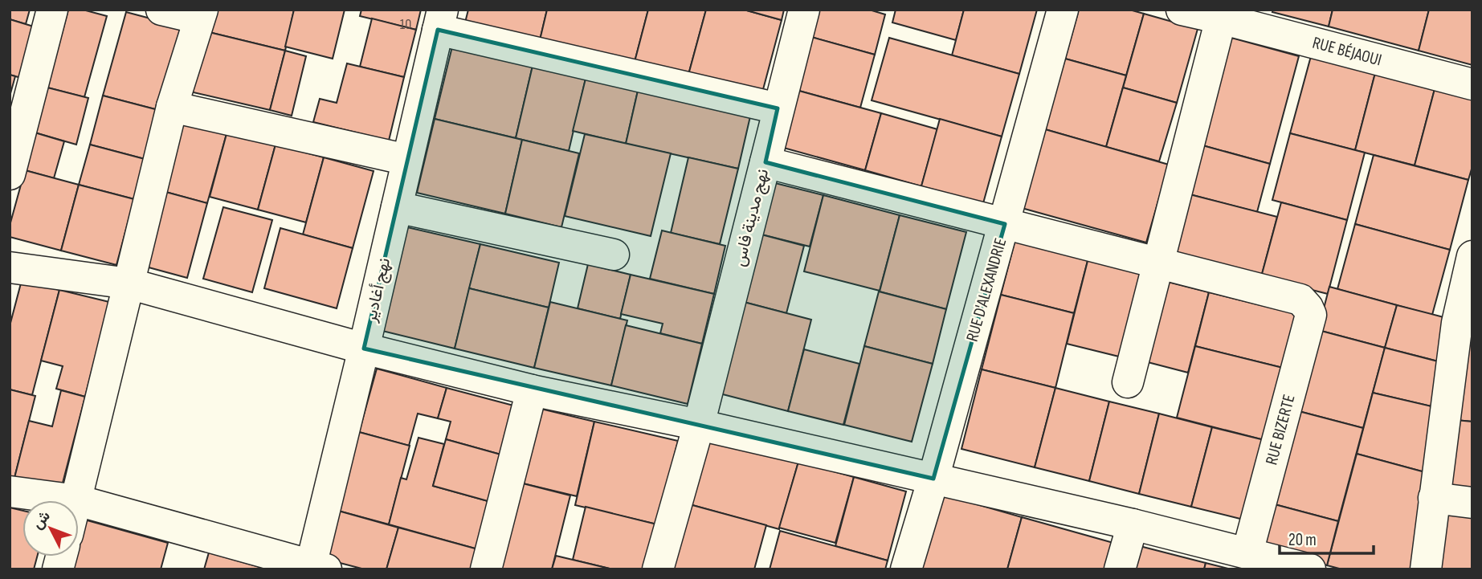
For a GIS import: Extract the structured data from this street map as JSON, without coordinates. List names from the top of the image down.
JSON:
{
  "streets": {
    "street": [
      "RUE BÉJAOUI",
      "نهج مدينة فاس",
      "نهج أغادير",
      "RUE D'ALEXANDRIE",
      "RUE BIZERTE"
    ]
  },
  "house_numbers": ["10"],
  "scale_bar": "20 m",
  "north": "top left"
}
